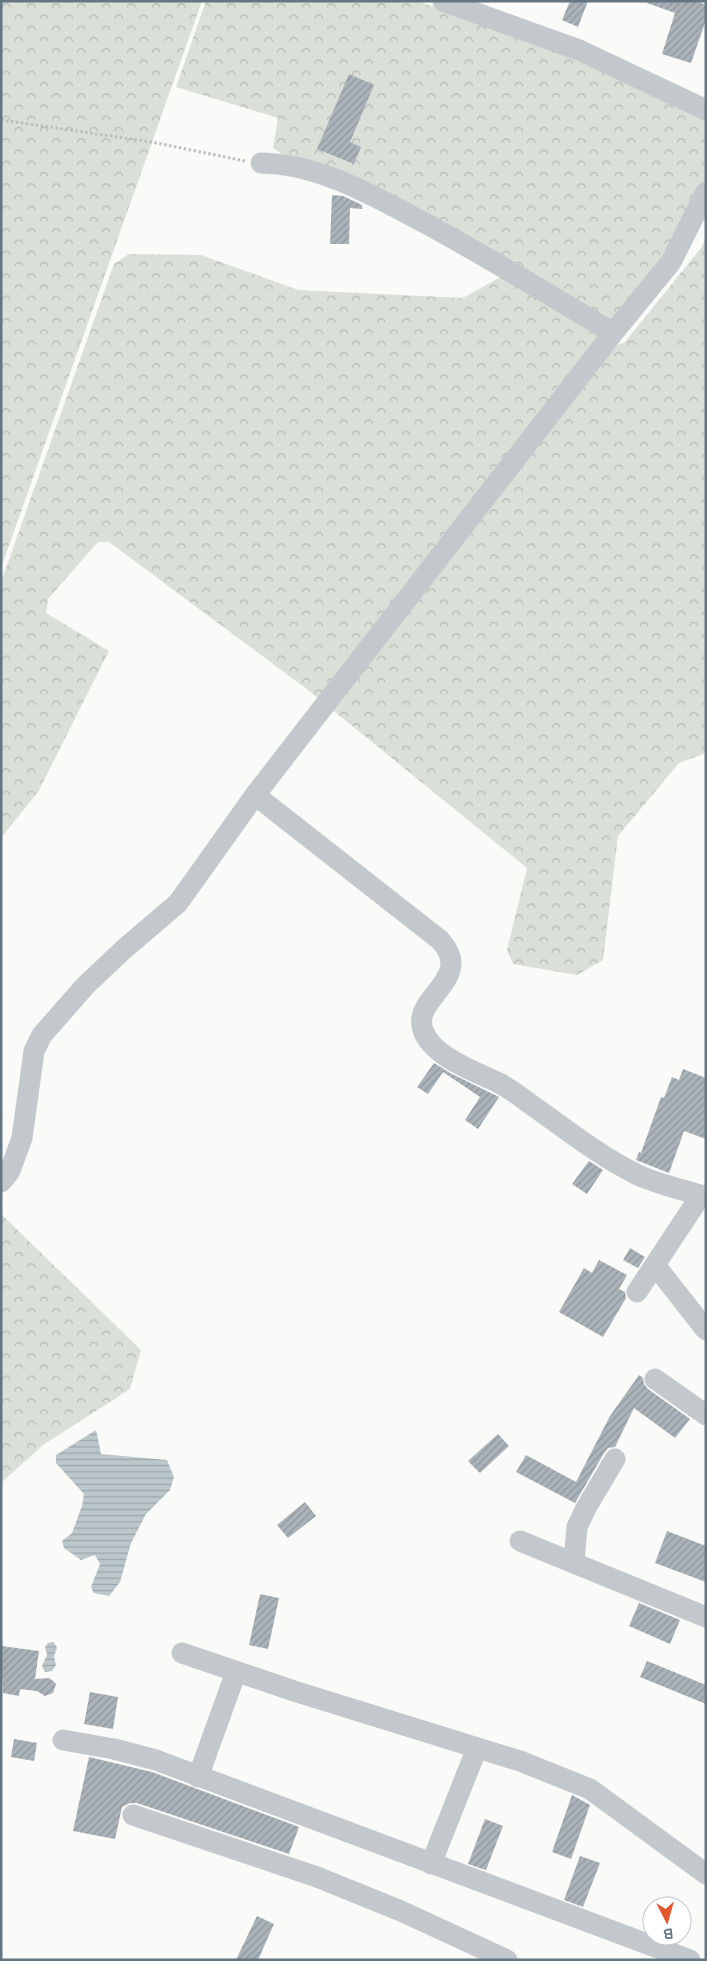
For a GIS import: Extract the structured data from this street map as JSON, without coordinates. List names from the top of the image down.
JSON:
{
  "north": "bottom"
}
